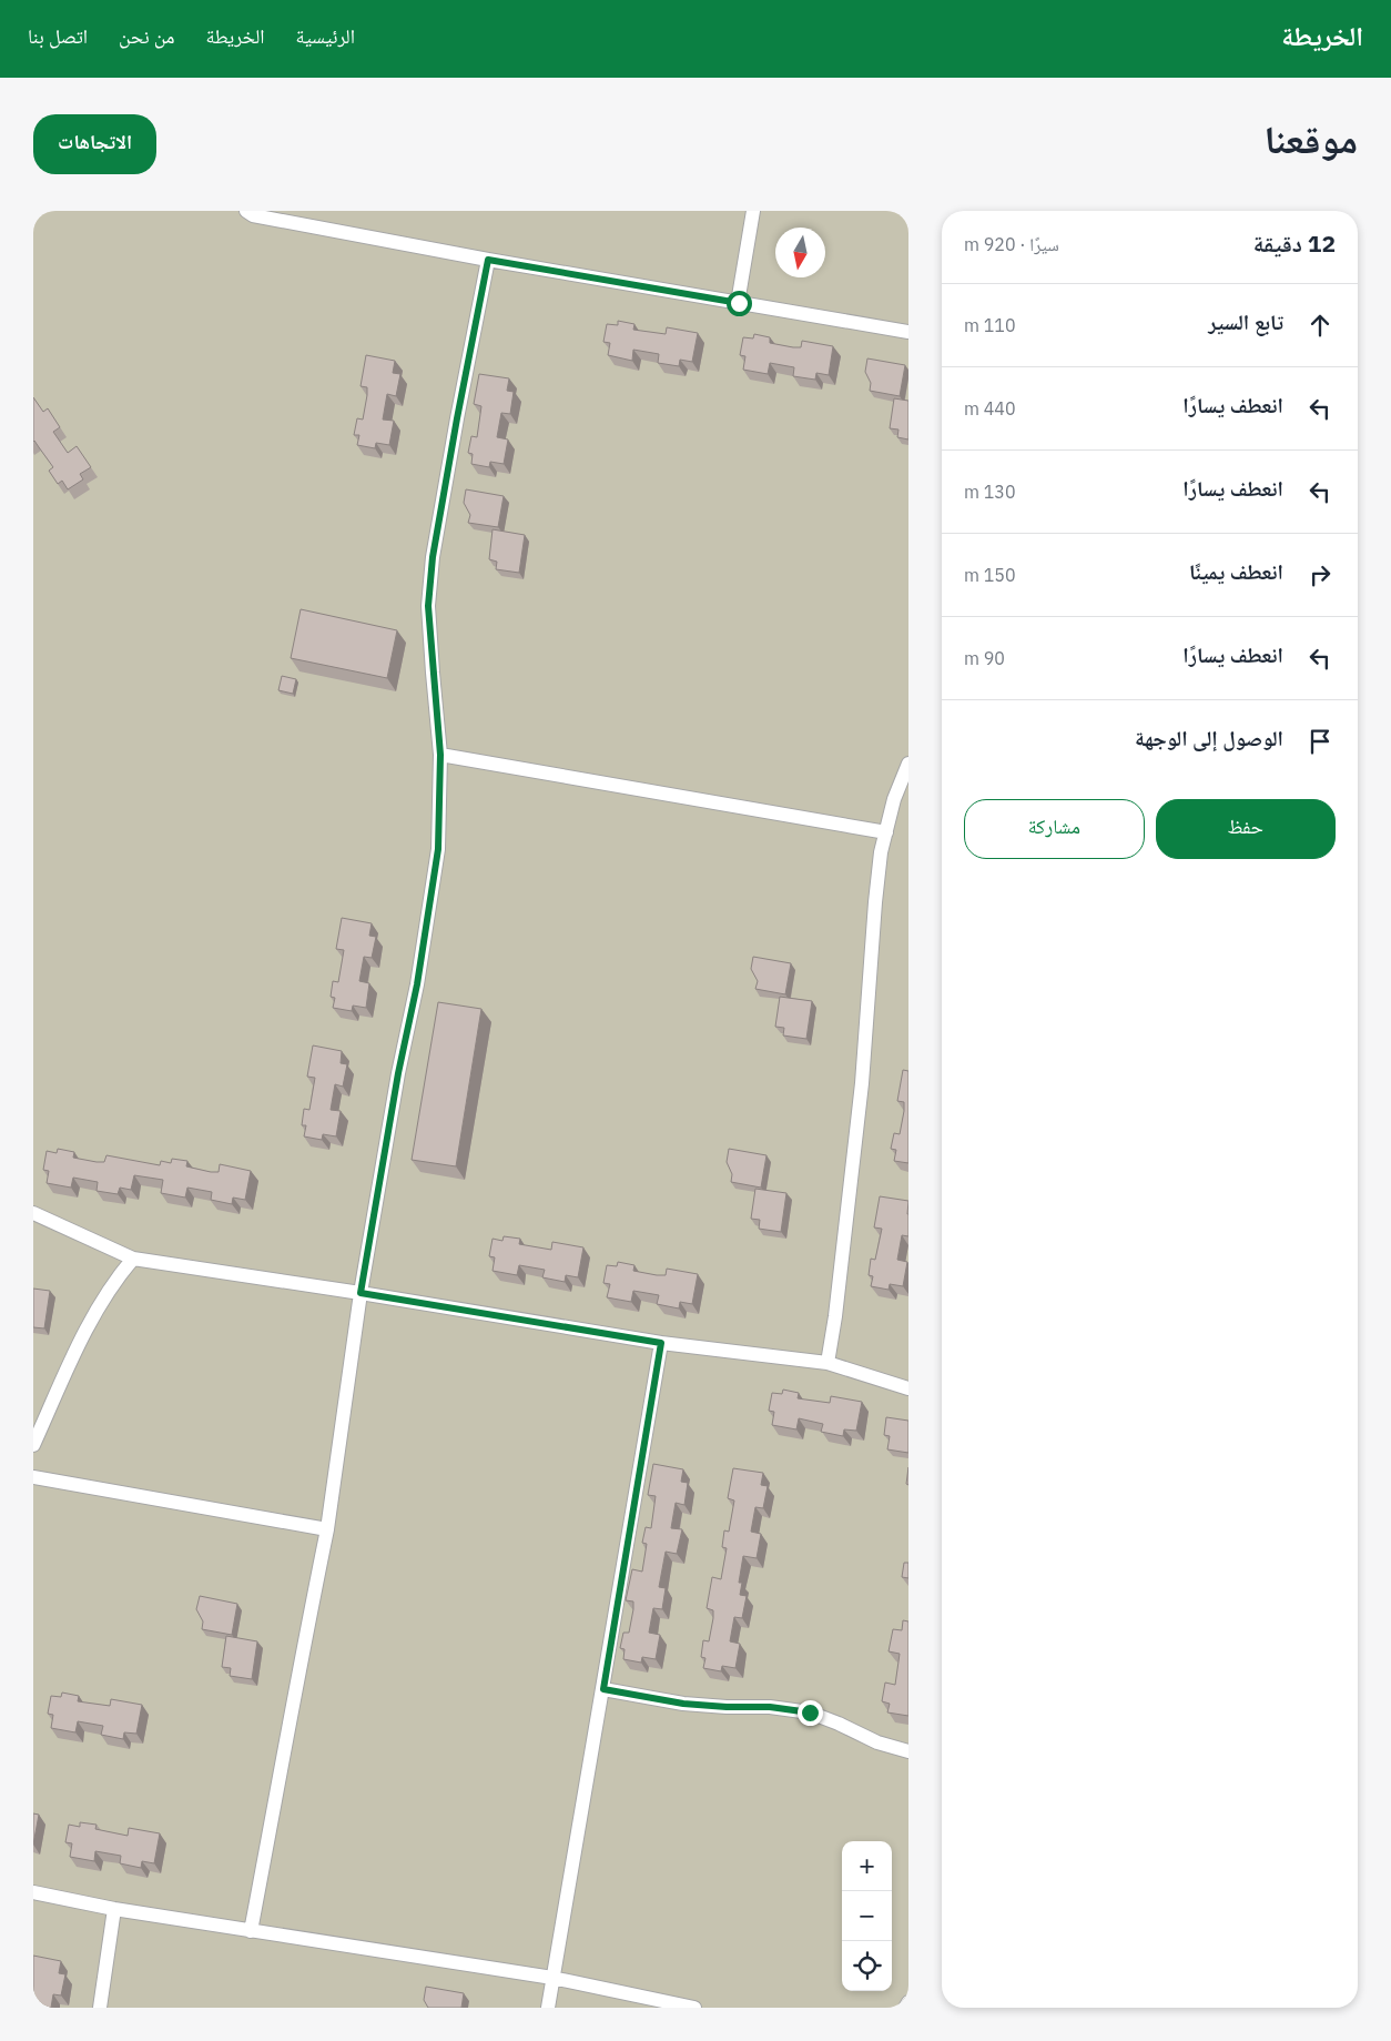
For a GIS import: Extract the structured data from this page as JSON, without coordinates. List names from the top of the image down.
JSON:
{
  "north": "bottom",
  "page": {
    "header": "الخريطة",
    "nav": [
      "الرئيسية",
      "الخريطة",
      "من نحن",
      "اتصل بنا"
    ],
    "title": "موقعنا",
    "buttons": [
      "الاتجاهات",
      ["حفظ", "مشاركة"]
    ],
    "heading": ["12 دقيقة", "سيرًا · 920 m"],
    "list": [
      ["تابع السير", "110 m"],
      ["انعطف يسارًا", "440 m"],
      ["انعطف يسارًا", "130 m"],
      ["انعطف يمينًا", "150 m"],
      ["انعطف يسارًا", "90 m"],
      "الوصول إلى الوجهة"
    ],
    "map_buttons": ["+", "−"]
  }
}
